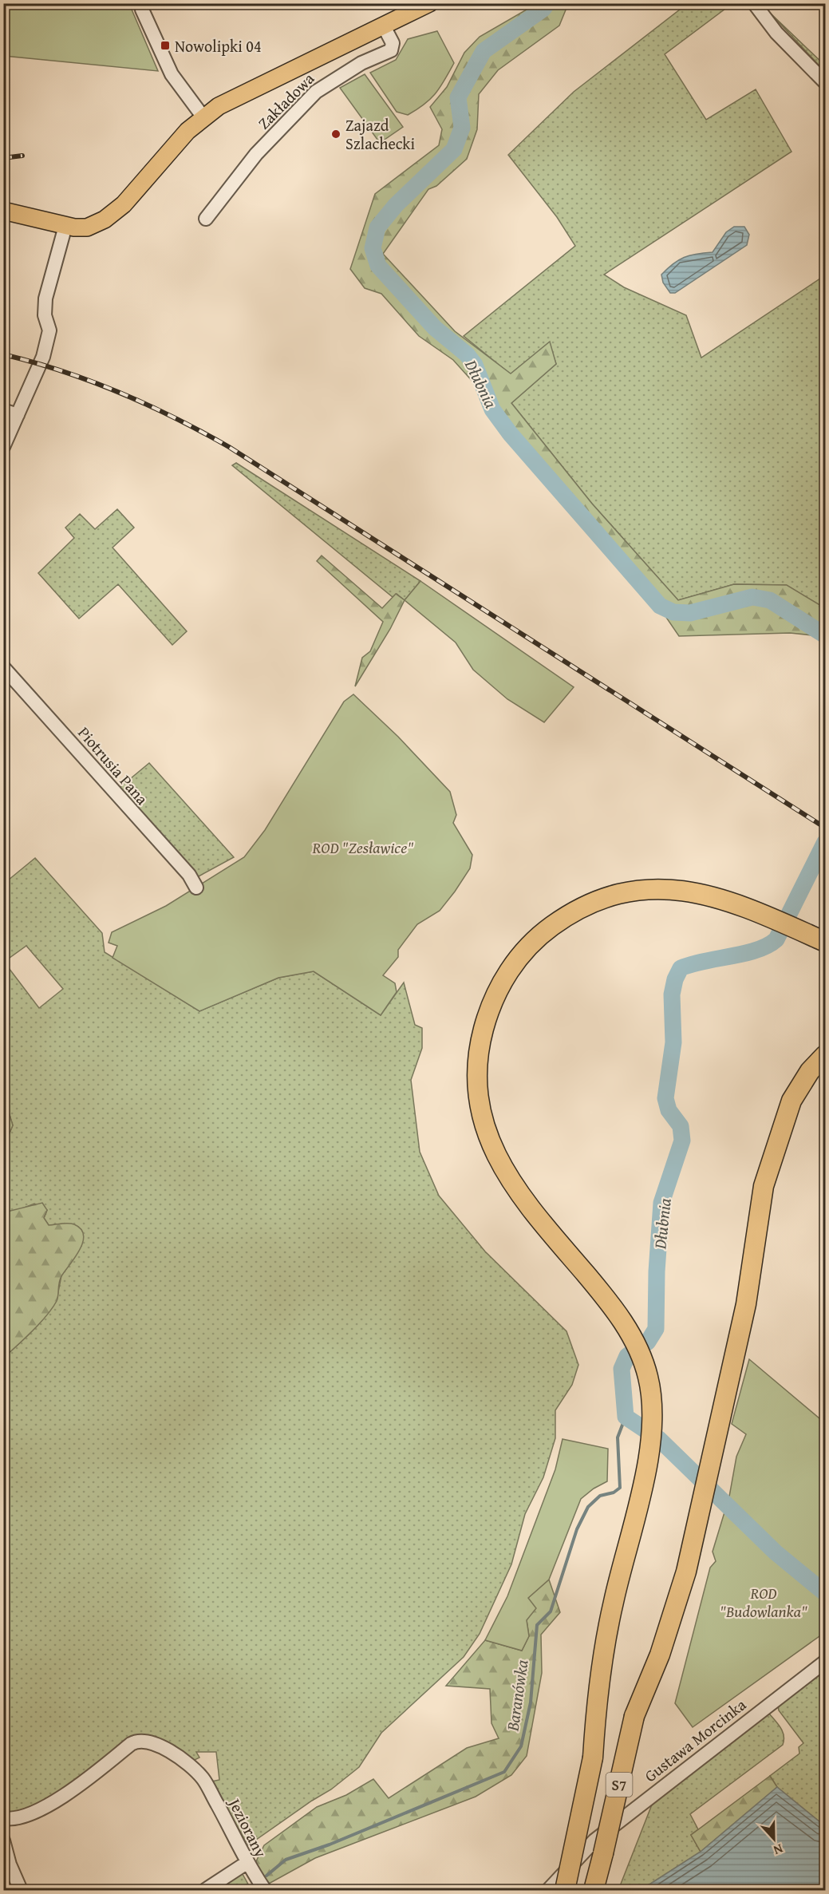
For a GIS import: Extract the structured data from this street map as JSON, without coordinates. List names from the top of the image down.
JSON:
{
  "streets": {
    "highway": ["S7"],
    "street": [
      "Zakładowa",
      "Piotrusia Pana",
      "Gustawa Morcinka",
      "Jeziorany"
    ]
  },
  "water": ["Dłubnia", "Baranówka"],
  "parks": ["ROD \"Zesławice\"", "ROD \"Budowlanka\""],
  "places": {
    "transit": ["Nowolipki 04"],
    "other": ["Zajazd Szlachecki"]
  },
  "north": "bottom"
}
